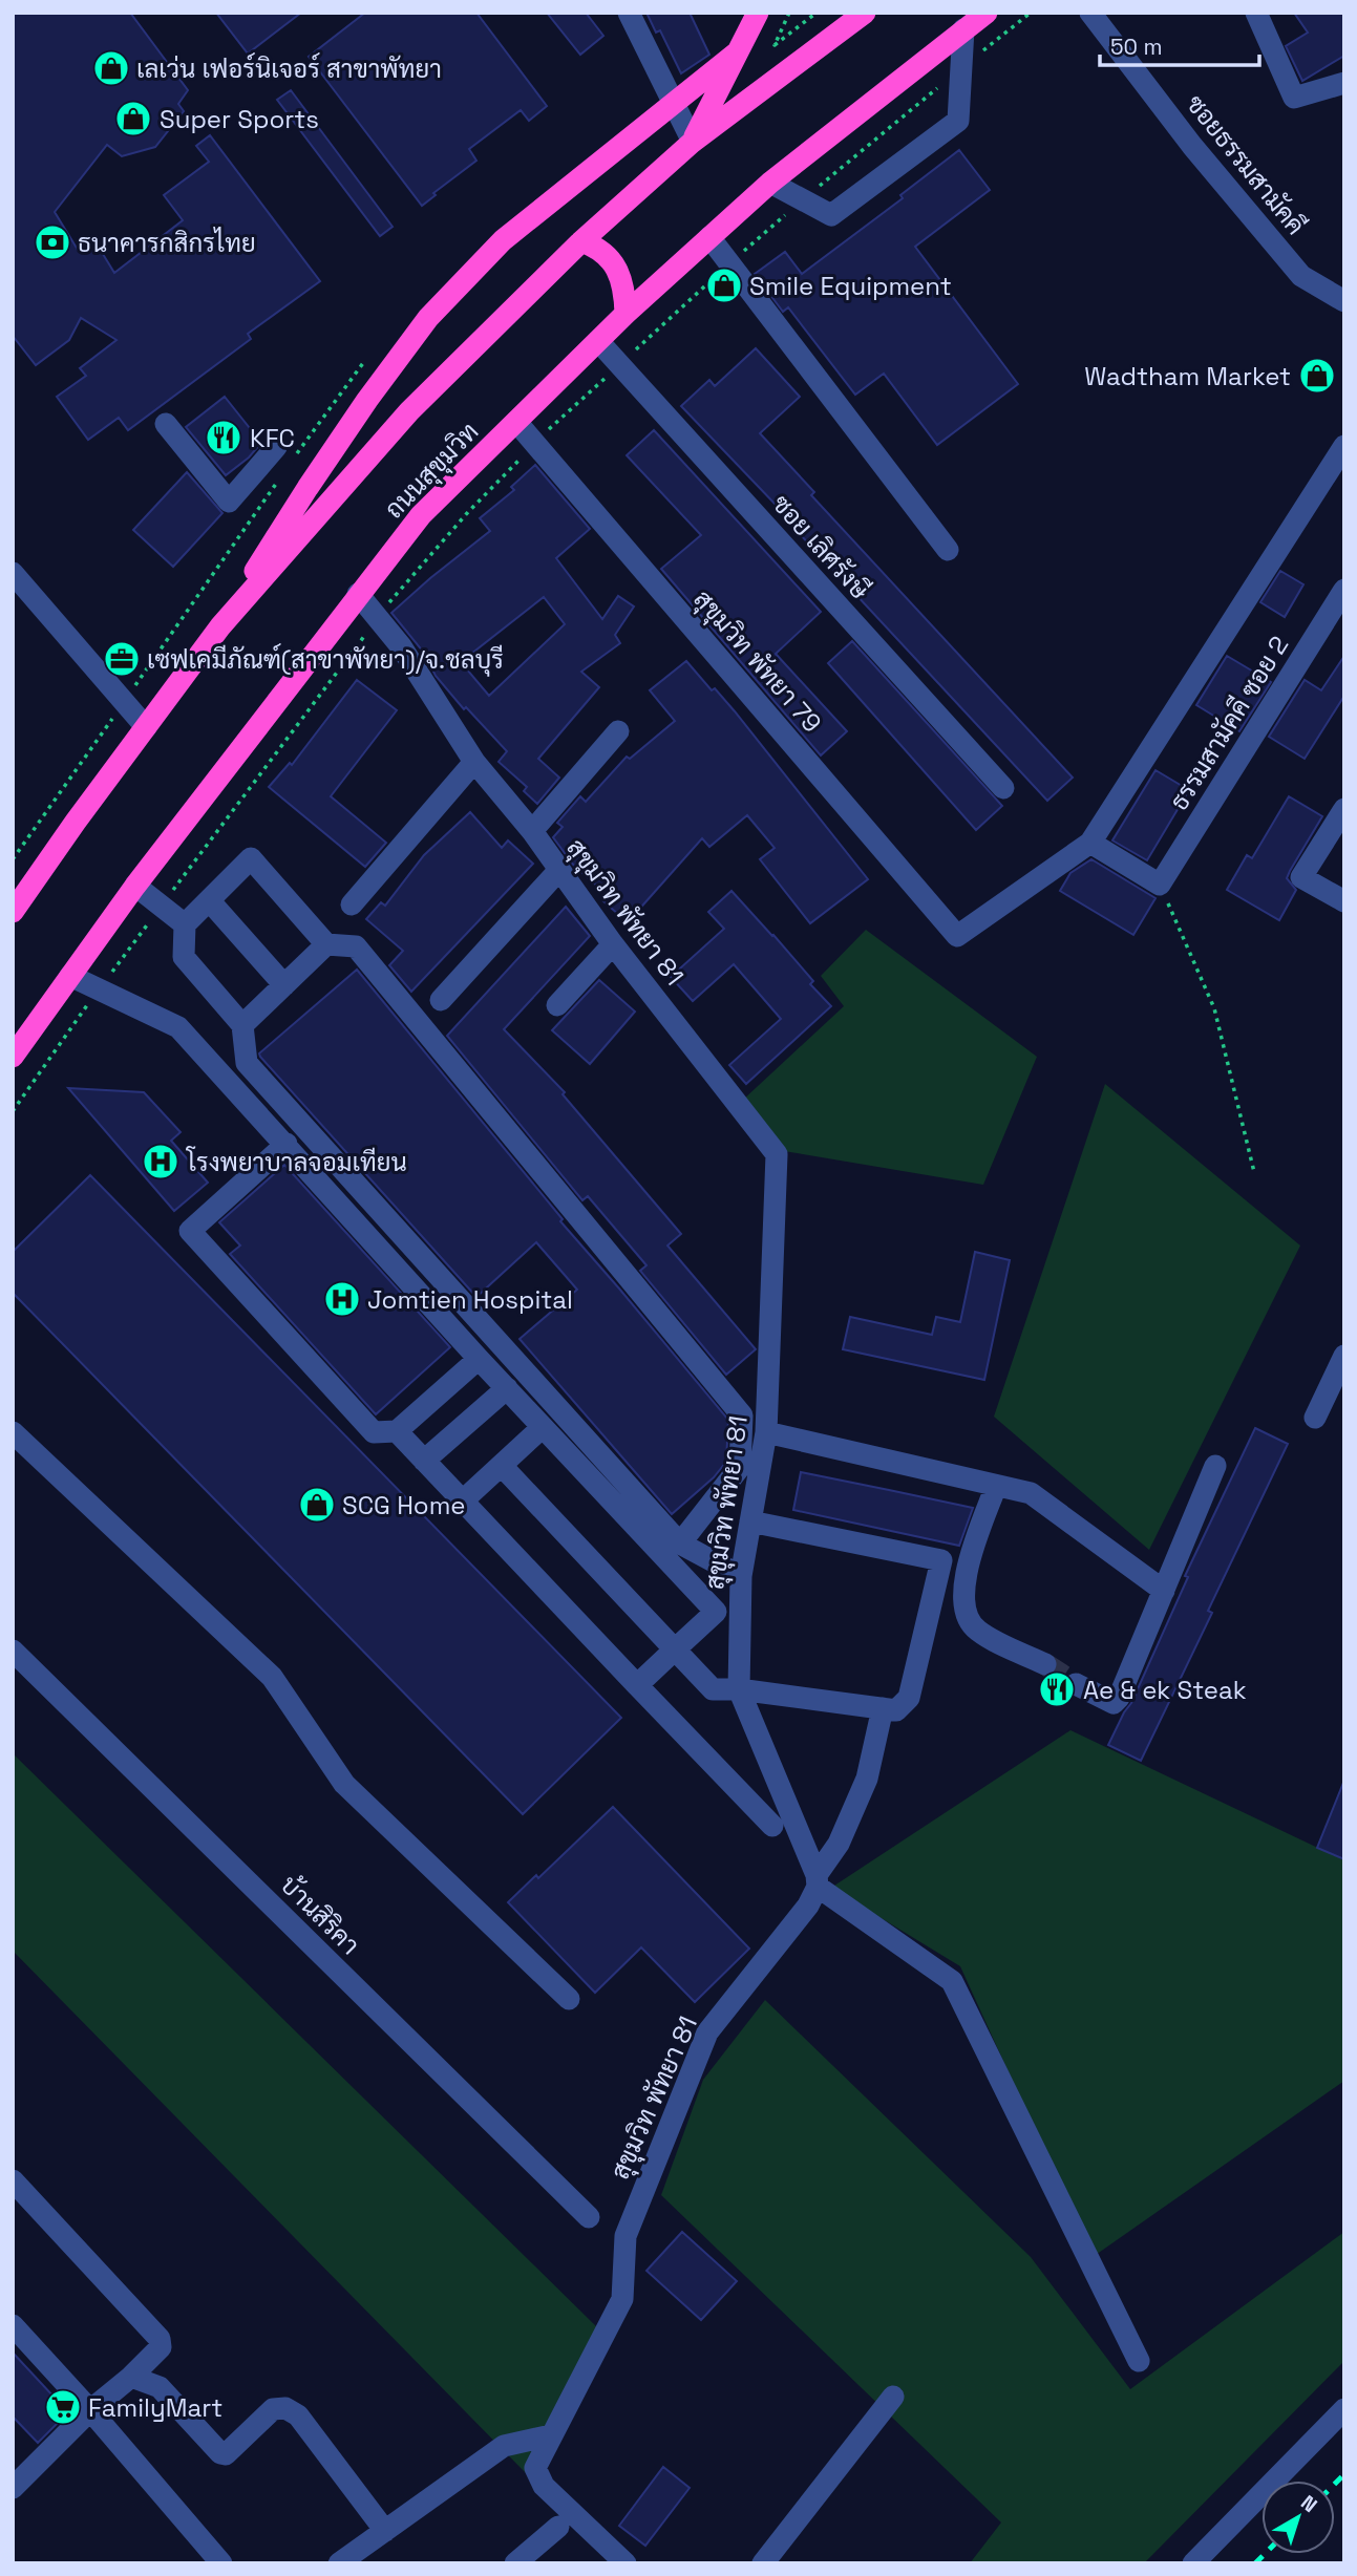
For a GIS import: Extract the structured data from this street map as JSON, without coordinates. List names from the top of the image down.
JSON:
{
  "streets": {
    "highway": ["ถนนสุขุมวิท"],
    "street": [
      "ซอยธรรมสามัคคี",
      "ซอย เลิศรังษี",
      "สุขุมวิท พัทยา 79",
      "ธรรมสามัคคี ซอย 2",
      "สุขุมวิท พัทยา 81",
      "บ้านสิริคา"
    ]
  },
  "crossings": [
    ["ถนนสุขุมวิท", "ซอย เลิศรังษี"],
    ["ถนนสุขุมวิท", "สุขุมวิท พัทยา 79"],
    ["ถนนสุขุมวิท", "สุขุมวิท พัทยา 81"]
  ],
  "places": {
    "shop": [
      "เลเว่น เฟอร์นิเจอร์ สาขาพัทยา",
      "Super Sports",
      "Smile Equipment",
      "Wadtham Market",
      "SCG Home"
    ],
    "bank": ["ธนาคารกสิกรไทย"],
    "restaurant": ["KFC", "Ae & ek Steak"],
    "office": ["เซฟเคมีภัณฑ์(สาขาพัทยา)/จ.ชลบุรี"],
    "hospital": ["โรงพยาบาลจอมเทียน", "Jomtien Hospital"],
    "supermarket": ["FamilyMart"]
  },
  "scale_bar": "50 m",
  "north": "top right"
}
